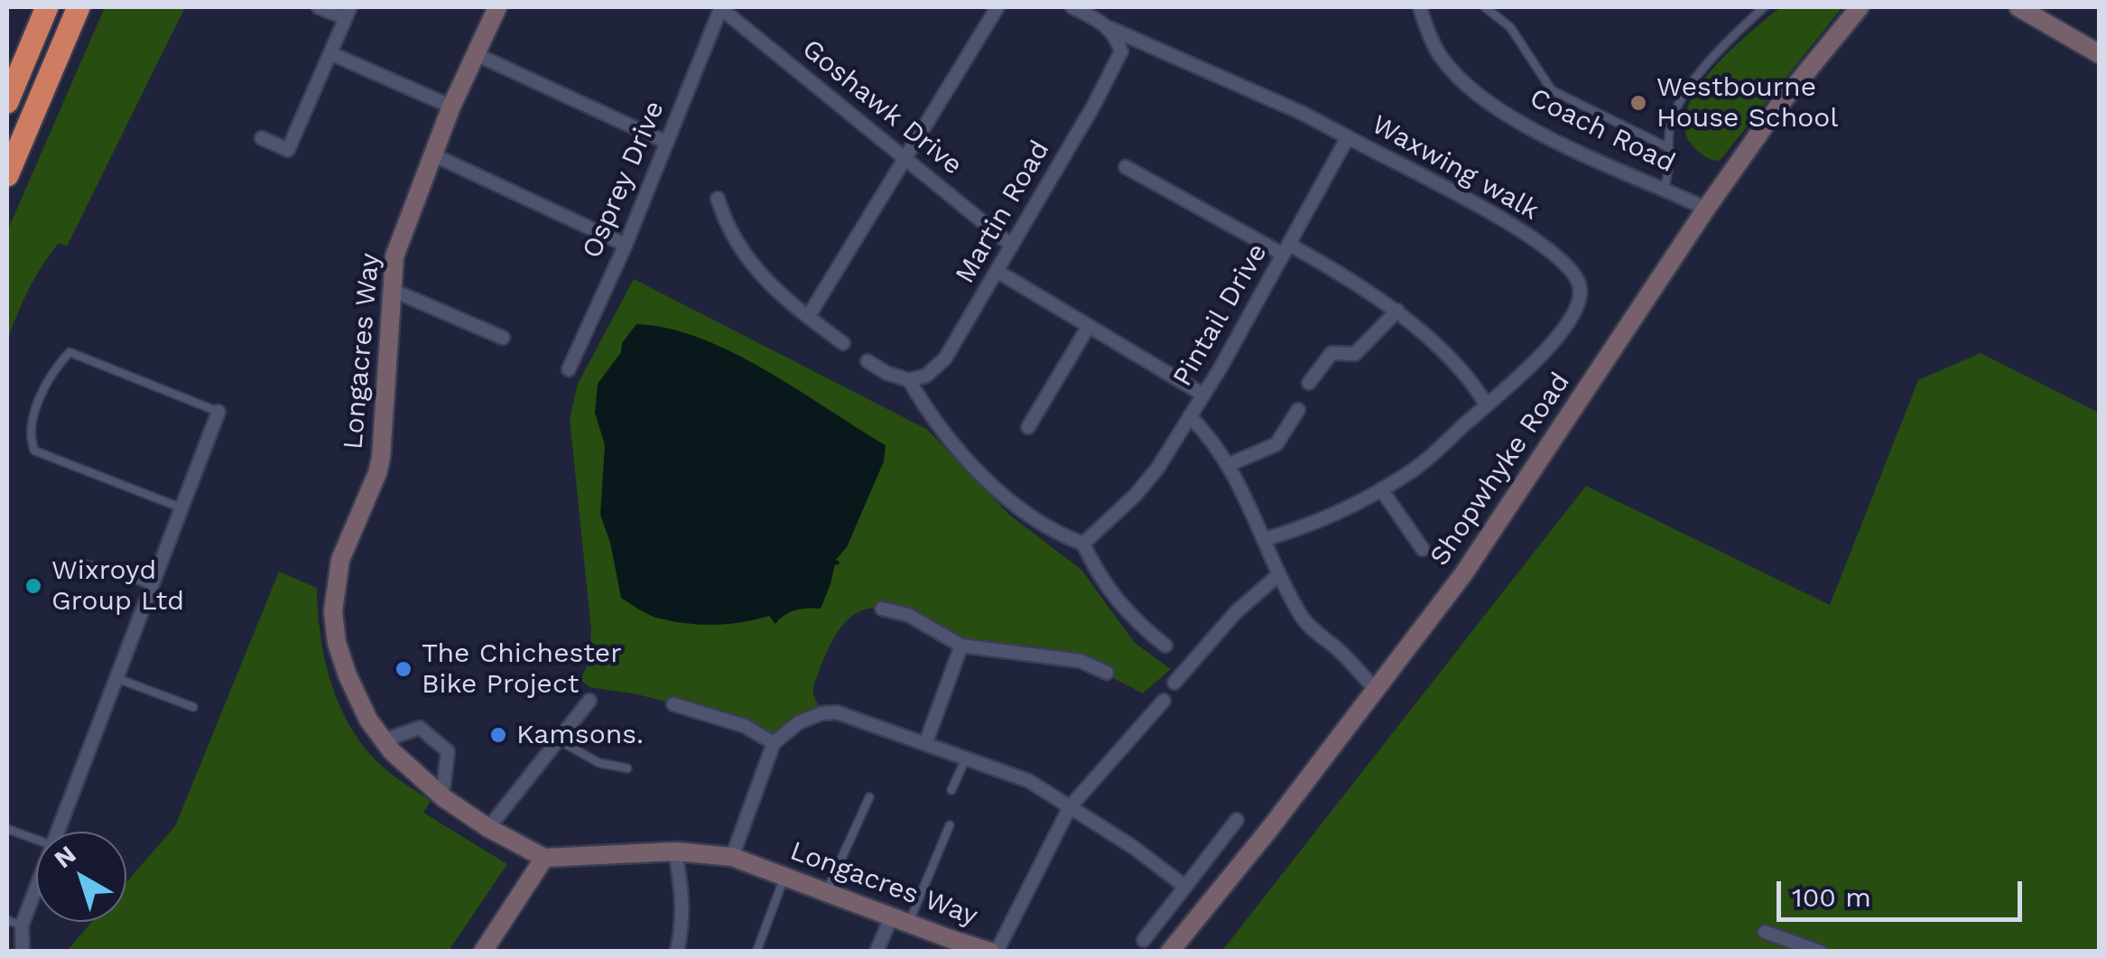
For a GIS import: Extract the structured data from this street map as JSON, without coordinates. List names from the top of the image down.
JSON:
{
  "streets": {
    "main road": ["Longacres Way", "Shopwhyke Road"],
    "street": [
      "Goshawk Drive",
      "Coach Road",
      "Waxwing walk",
      "Osprey Drive",
      "Martin Road",
      "Pintail Drive"
    ]
  },
  "crossings": [
    ["Goshawk Drive", "Osprey Drive"],
    ["Goshawk Drive", "Martin Road"],
    ["Coach Road", "Shopwhyke Road"],
    ["Waxwing walk", "Pintail Drive"]
  ],
  "places": [
    "Westbourne House School",
    "Wixroyd Group Ltd",
    "The Chichester Bike Project",
    "Kamsons."
  ],
  "scale_bar": "100 m",
  "north": "top left"
}
